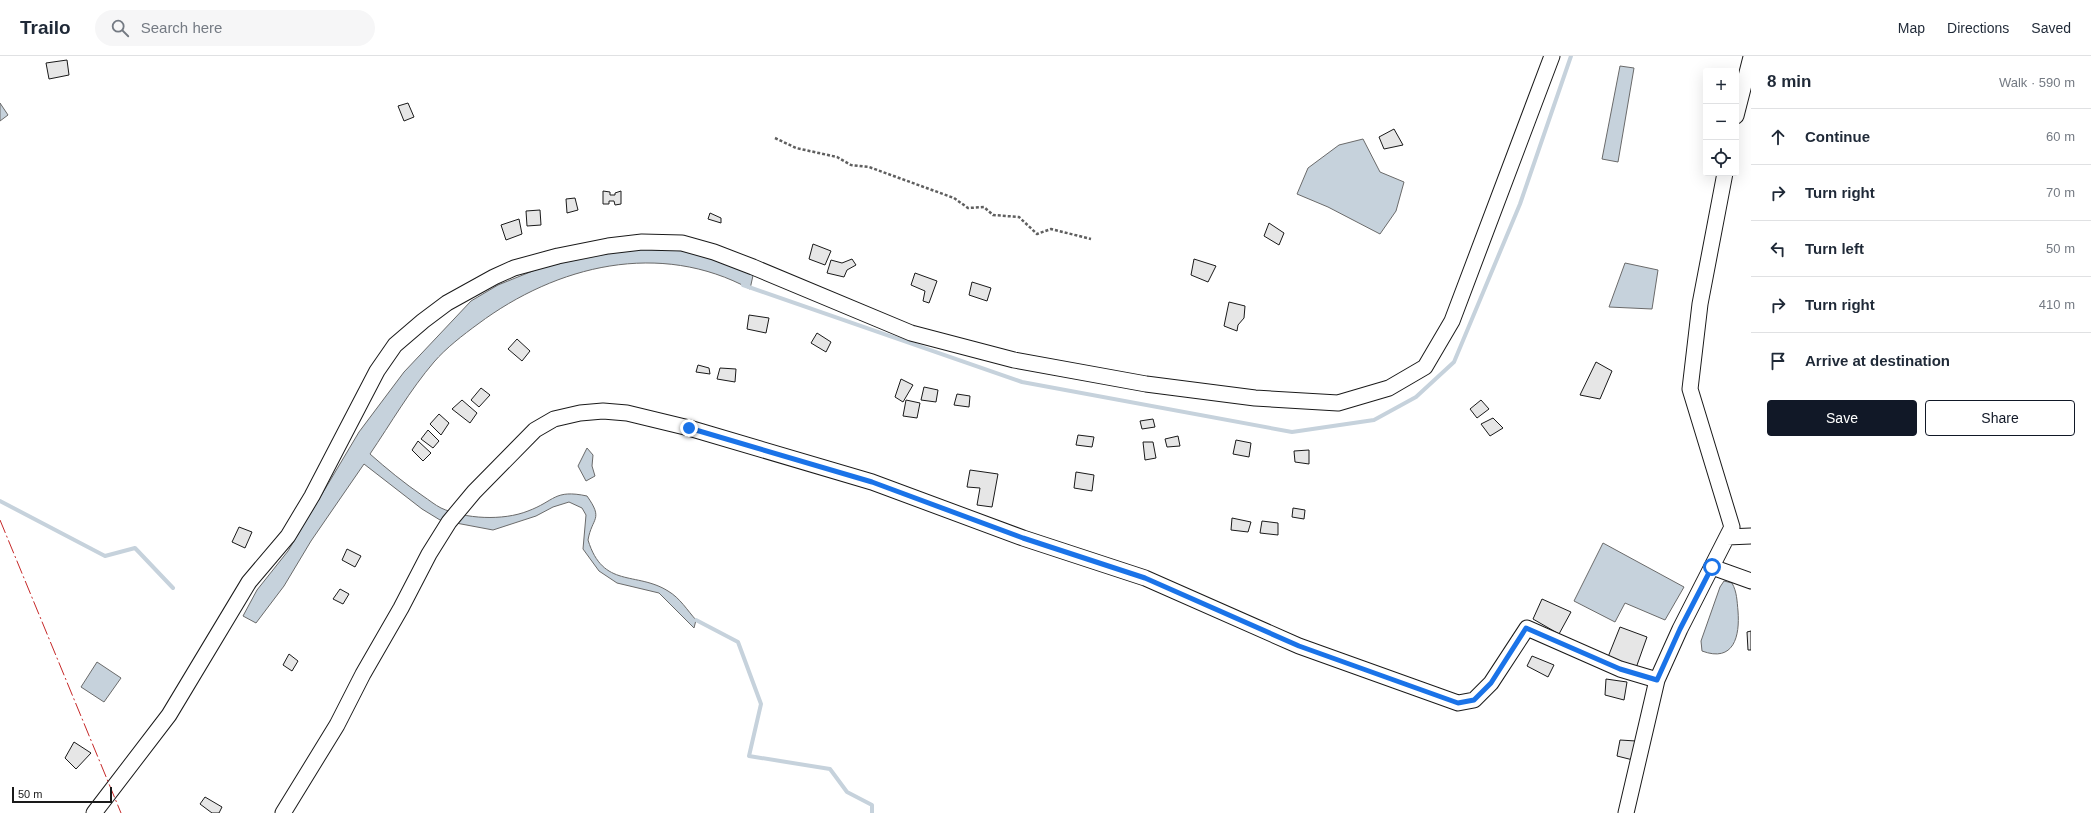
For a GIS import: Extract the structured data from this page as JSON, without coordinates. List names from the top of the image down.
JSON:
{
  "scale_bar": "50 m",
  "page": {
    "header": "Trailo",
    "search": "Search here",
    "nav": ["Map", "Directions", "Saved"],
    "heading": ["8 min", "Walk · 590 m"],
    "map_buttons": ["+", "−"],
    "list": [
      ["Continue", "60 m"],
      ["Turn right", "70 m"],
      ["Turn left", "50 m"],
      ["Turn right", "410 m"],
      "Arrive at destination"
    ],
    "buttons": ["Save", "Share"],
    "scale": "50 m"
  }
}
